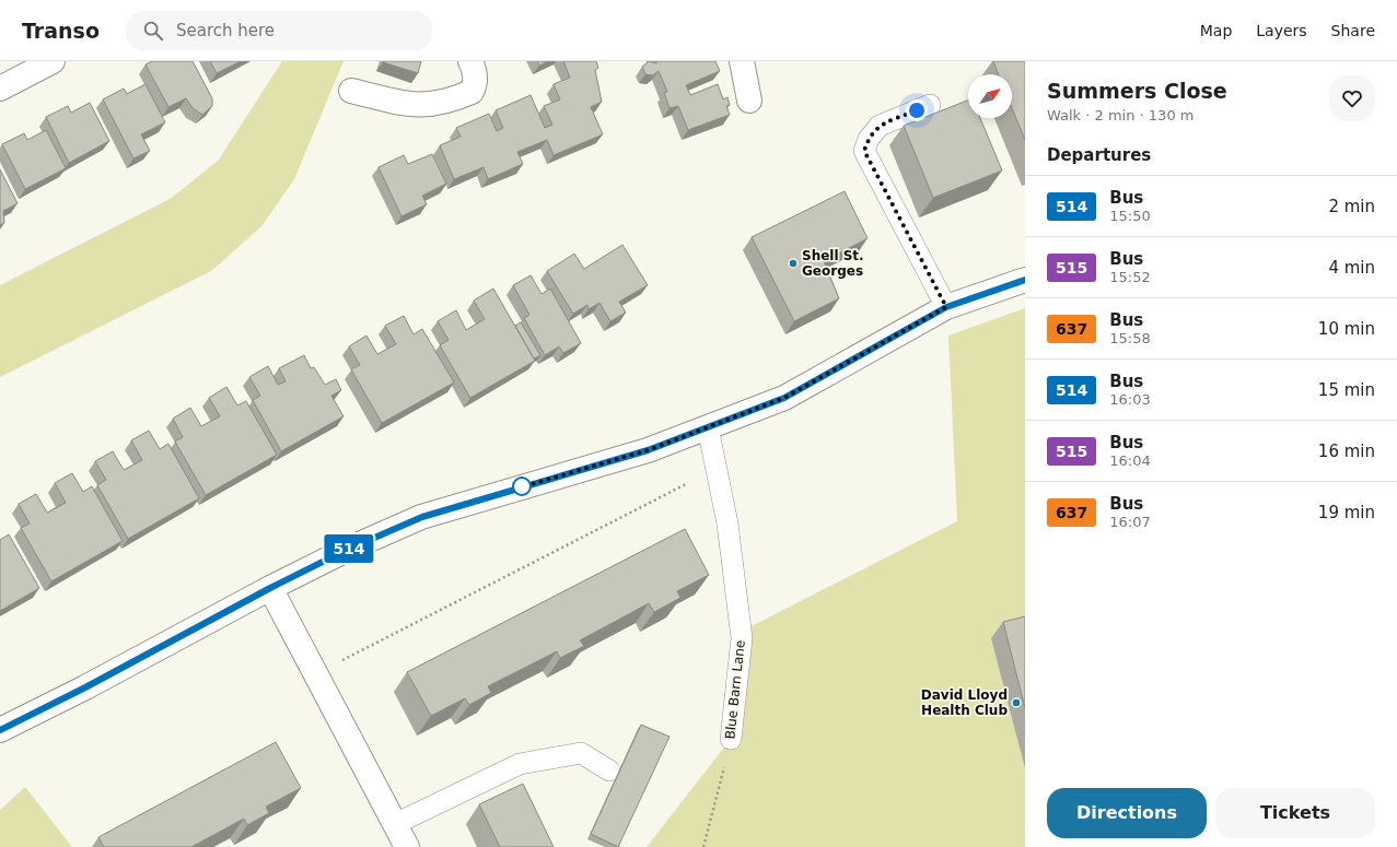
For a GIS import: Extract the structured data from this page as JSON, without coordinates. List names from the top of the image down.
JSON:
{
  "streets": {
    "lane": ["Blue Barn Lane"]
  },
  "places": ["Shell St. Georges", "David Lloyd Health Club"],
  "lines": ["bus line 514"],
  "north": "top right",
  "page": {
    "header": "Transo",
    "search": "Search here",
    "nav": ["Map", "Layers", "Share"],
    "on_map": "514",
    "heading": [
      ["Summers Close", "Walk · 2 min · 130 m"],
      "Departures"
    ],
    "list": [
      {
        "mark": "514",
        "name": "Bus",
        "note": "15:50",
        "value": "2 min"
      },
      {
        "mark": "515",
        "name": "Bus",
        "note": "15:52",
        "value": "4 min"
      },
      {
        "mark": "637",
        "name": "Bus",
        "note": "15:58",
        "value": "10 min"
      },
      {
        "mark": "514",
        "name": "Bus",
        "note": "16:03",
        "value": "15 min"
      },
      {
        "mark": "515",
        "name": "Bus",
        "note": "16:04",
        "value": "16 min"
      },
      {
        "mark": "637",
        "name": "Bus",
        "note": "16:07",
        "value": "19 min"
      }
    ],
    "buttons": ["Directions", "Tickets"]
  }
}
